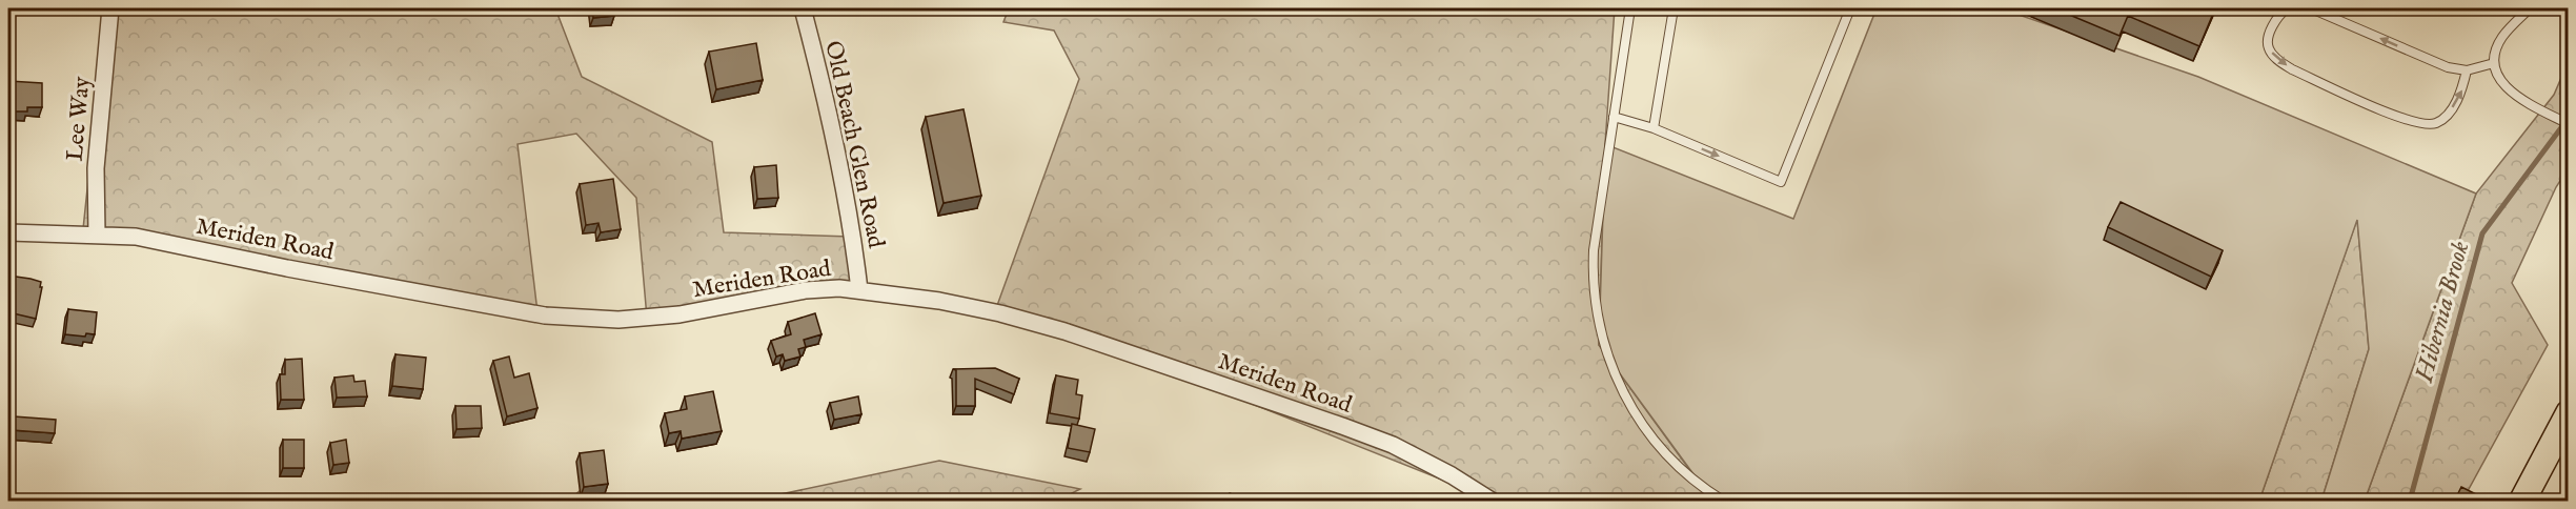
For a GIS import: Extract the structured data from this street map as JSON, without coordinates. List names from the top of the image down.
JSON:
{
  "streets": {
    "street": ["Lee Way", "Old Beach Glen Road", "Meriden Road"]
  },
  "crossings": [
    ["Lee Way", "Meriden Road"],
    ["Old Beach Glen Road", "Meriden Road"]
  ],
  "water": ["Hibernia Brook"]
}
